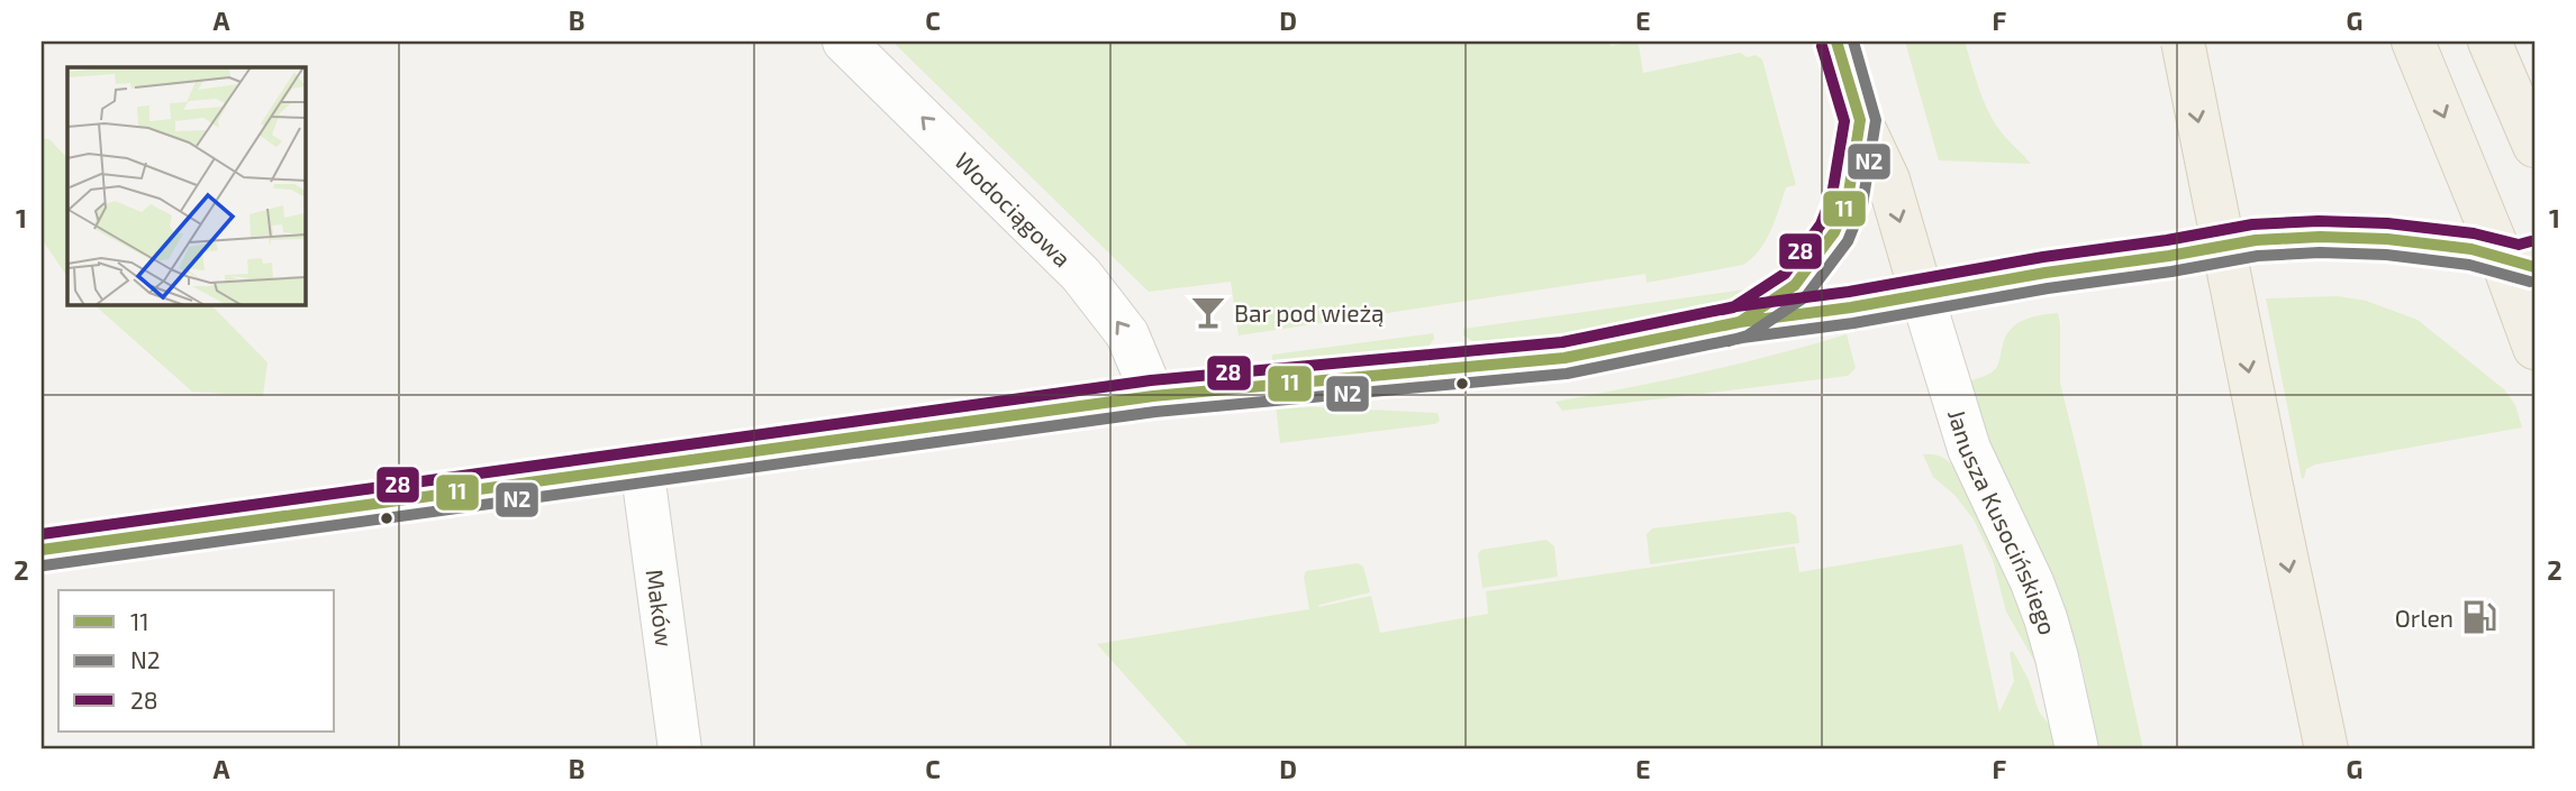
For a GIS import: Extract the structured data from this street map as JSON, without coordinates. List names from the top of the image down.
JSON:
{
  "streets": {
    "street": ["Wodociągowa", "Janusza Kusocińskiego", "Maków"]
  },
  "one_way": ["Wodociągowa"],
  "places": {
    "bar": ["Bar pod wieżą"],
    "fuel station": ["Orlen"]
  },
  "lines": ["transit line 11", "transit line N2", "transit line 28"],
  "legend": ["11", "N2", "28"],
  "grid": {
    "columns": [
      "A",
      "B",
      "C",
      "D",
      "E",
      "F",
      "G"
    ],
    "rows": ["1", "2"]
  }
}
